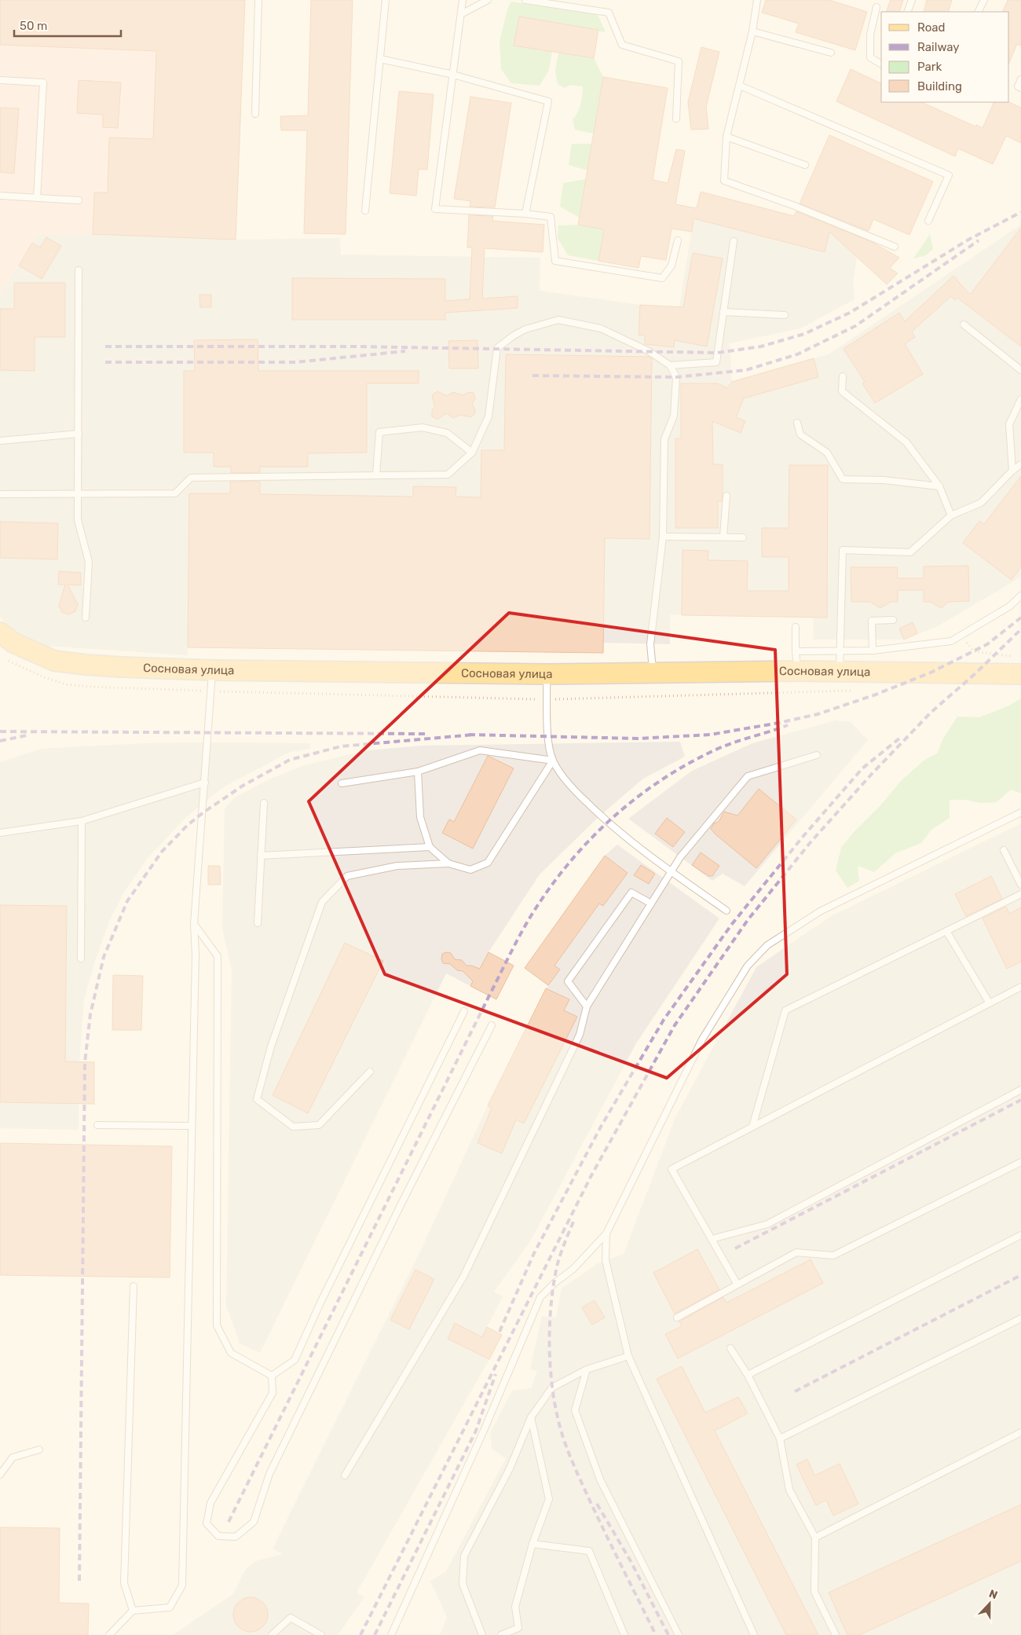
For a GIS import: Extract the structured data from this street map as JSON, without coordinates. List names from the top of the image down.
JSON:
{
  "streets": {
    "main road": ["Сосновая улица"]
  },
  "legend": [
    "Road",
    "Railway",
    "Park",
    "Building"
  ],
  "scale_bar": "50 m",
  "north": "top"
}
